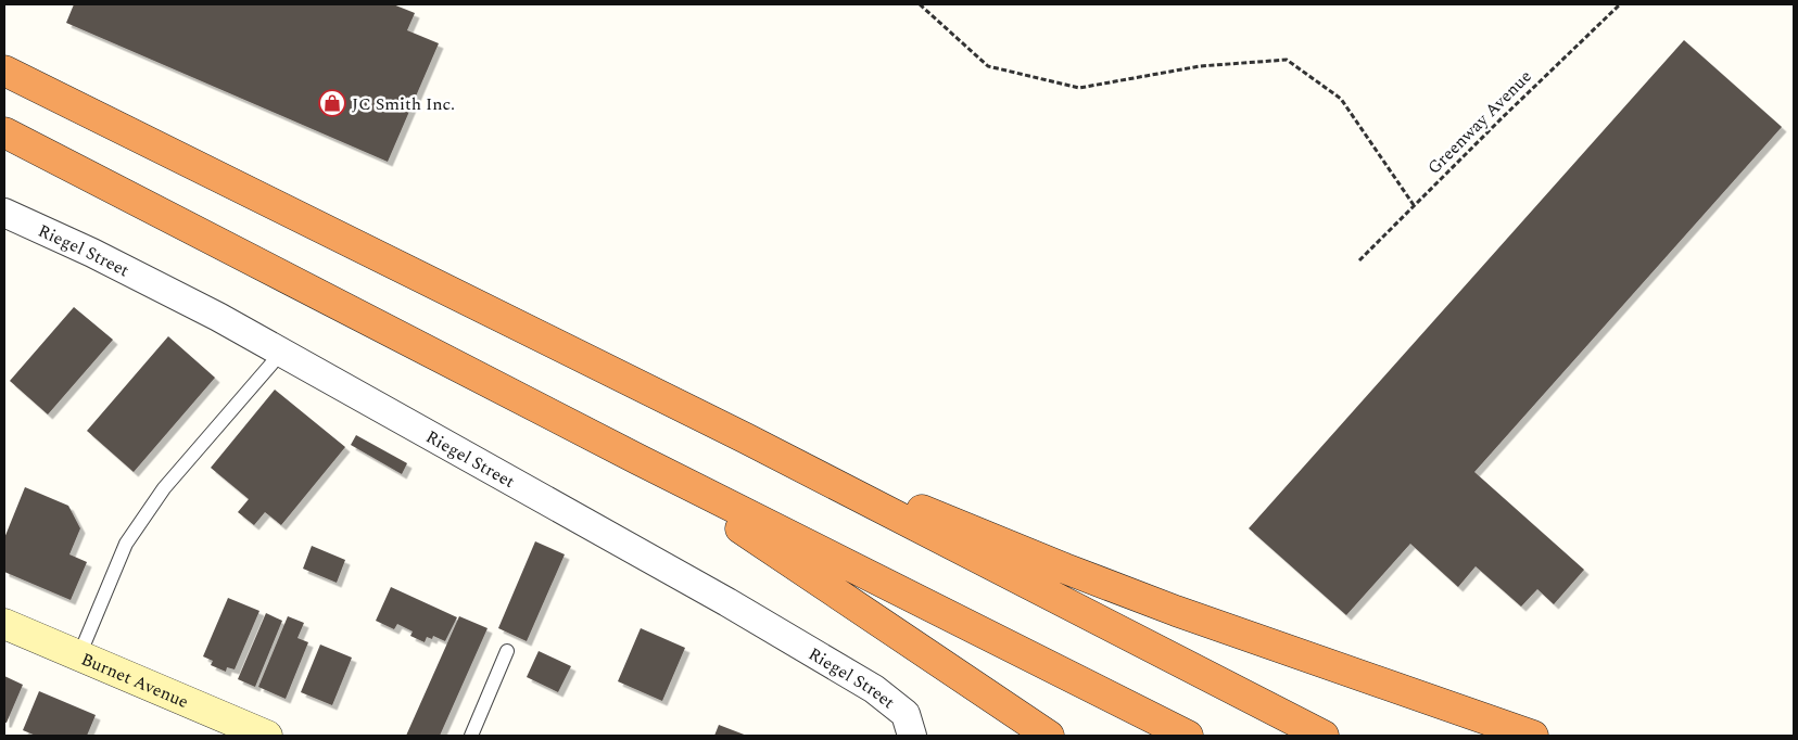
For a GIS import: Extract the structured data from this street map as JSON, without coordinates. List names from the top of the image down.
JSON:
{
  "streets": {
    "street": ["Riegel Street", "Burnet Avenue"],
    "path": ["Greenway Avenue"]
  },
  "places": {
    "shop": ["JC Smith Inc."]
  }
}
